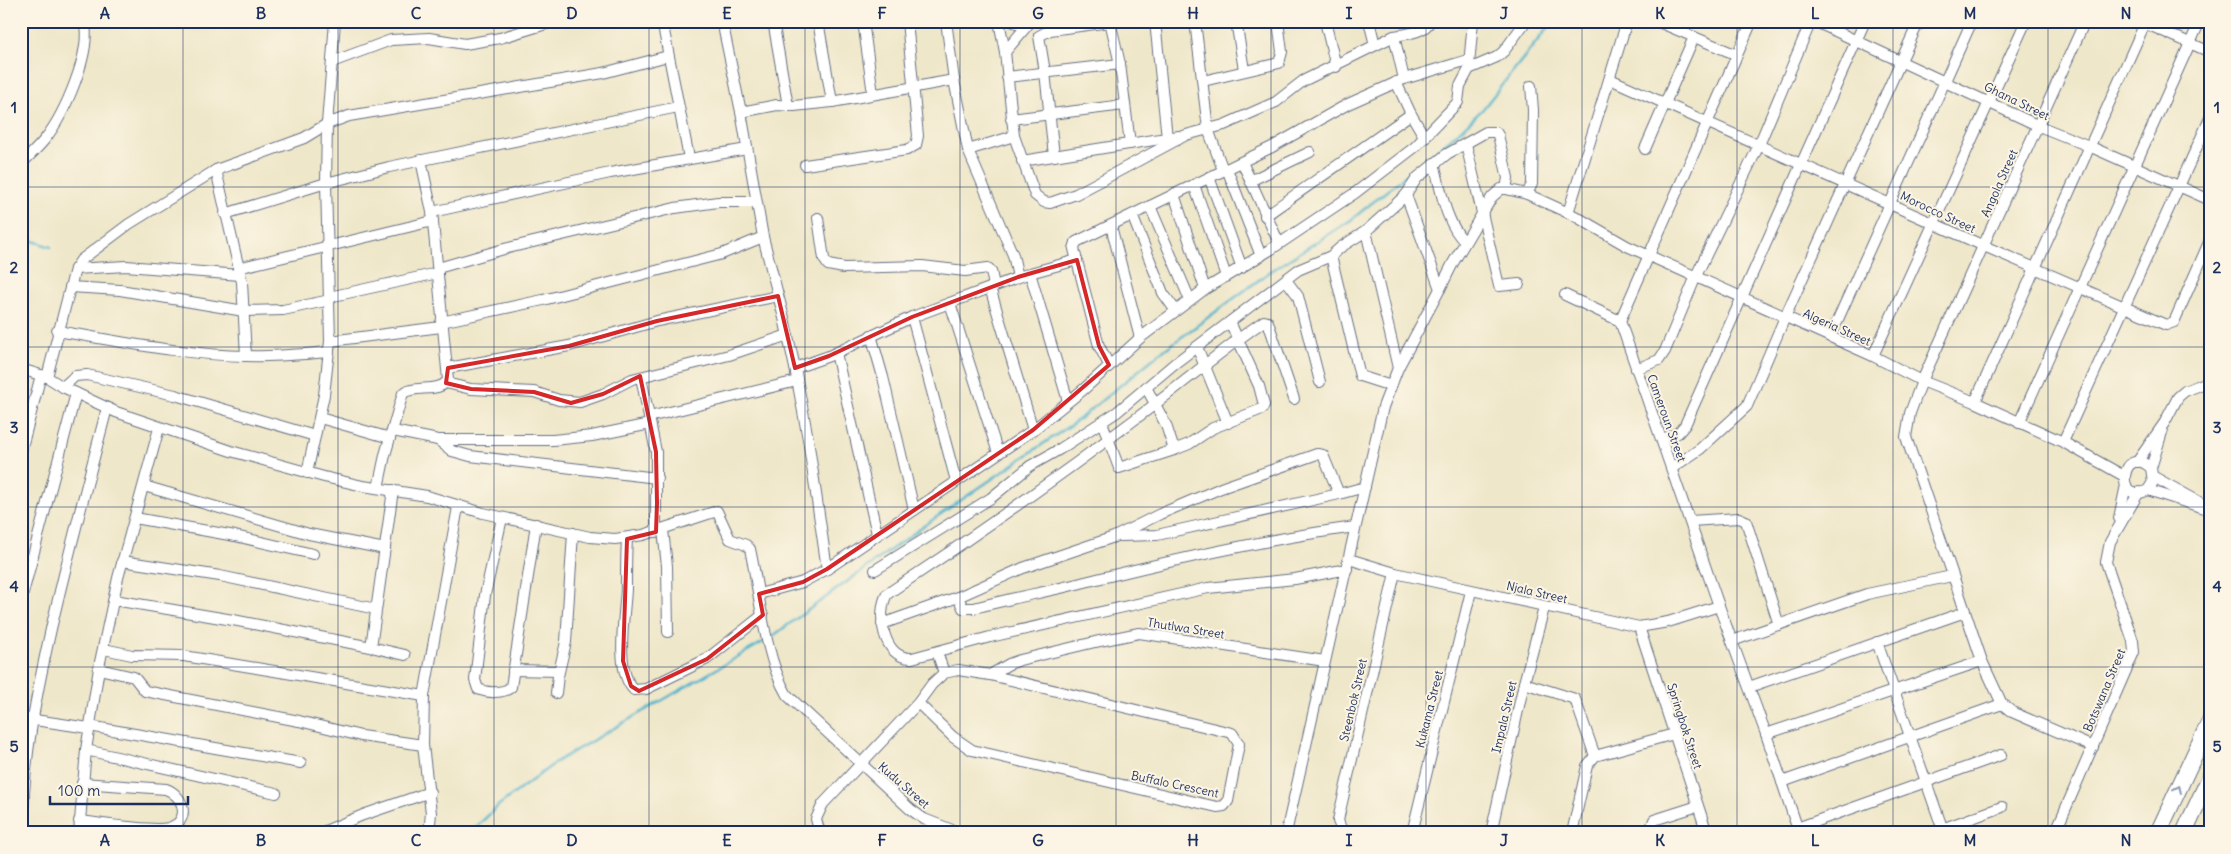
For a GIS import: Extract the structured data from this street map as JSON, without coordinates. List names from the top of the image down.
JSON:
{
  "streets": {
    "street": [
      "Ghana Street",
      "Angola Street",
      "Morocco Street",
      "Algeria Street",
      "Cameroun Street",
      "Njala Street",
      "Thutlwa Street",
      "Botswana Street",
      "Steenbok Street",
      "Kukama Street",
      "Impala Street",
      "Springbok Street",
      "Buffalo Crescent",
      "Kudu Street"
    ]
  },
  "crossings": [
    ["Ghana Street", "Angola Street"],
    ["Angola Street", "Morocco Street"],
    ["Angola Street", "Algeria Street"],
    ["Algeria Street", "Botswana Street"],
    ["Cameroun Street", "Njala Street"],
    ["Njala Street", "Steenbok Street"],
    ["Njala Street", "Kukama Street"],
    ["Njala Street", "Impala Street"],
    ["Njala Street", "Springbok Street"],
    ["Thutlwa Street", "Buffalo Crescent"]
  ],
  "scale_bar": "100 m",
  "grid": {
    "columns": [
      "A",
      "B",
      "C",
      "D",
      "E",
      "F",
      "G",
      "H",
      "I",
      "J",
      "K",
      "L",
      "M",
      "N"
    ],
    "rows": [
      "1",
      "2",
      "3",
      "4",
      "5"
    ]
  }
}
